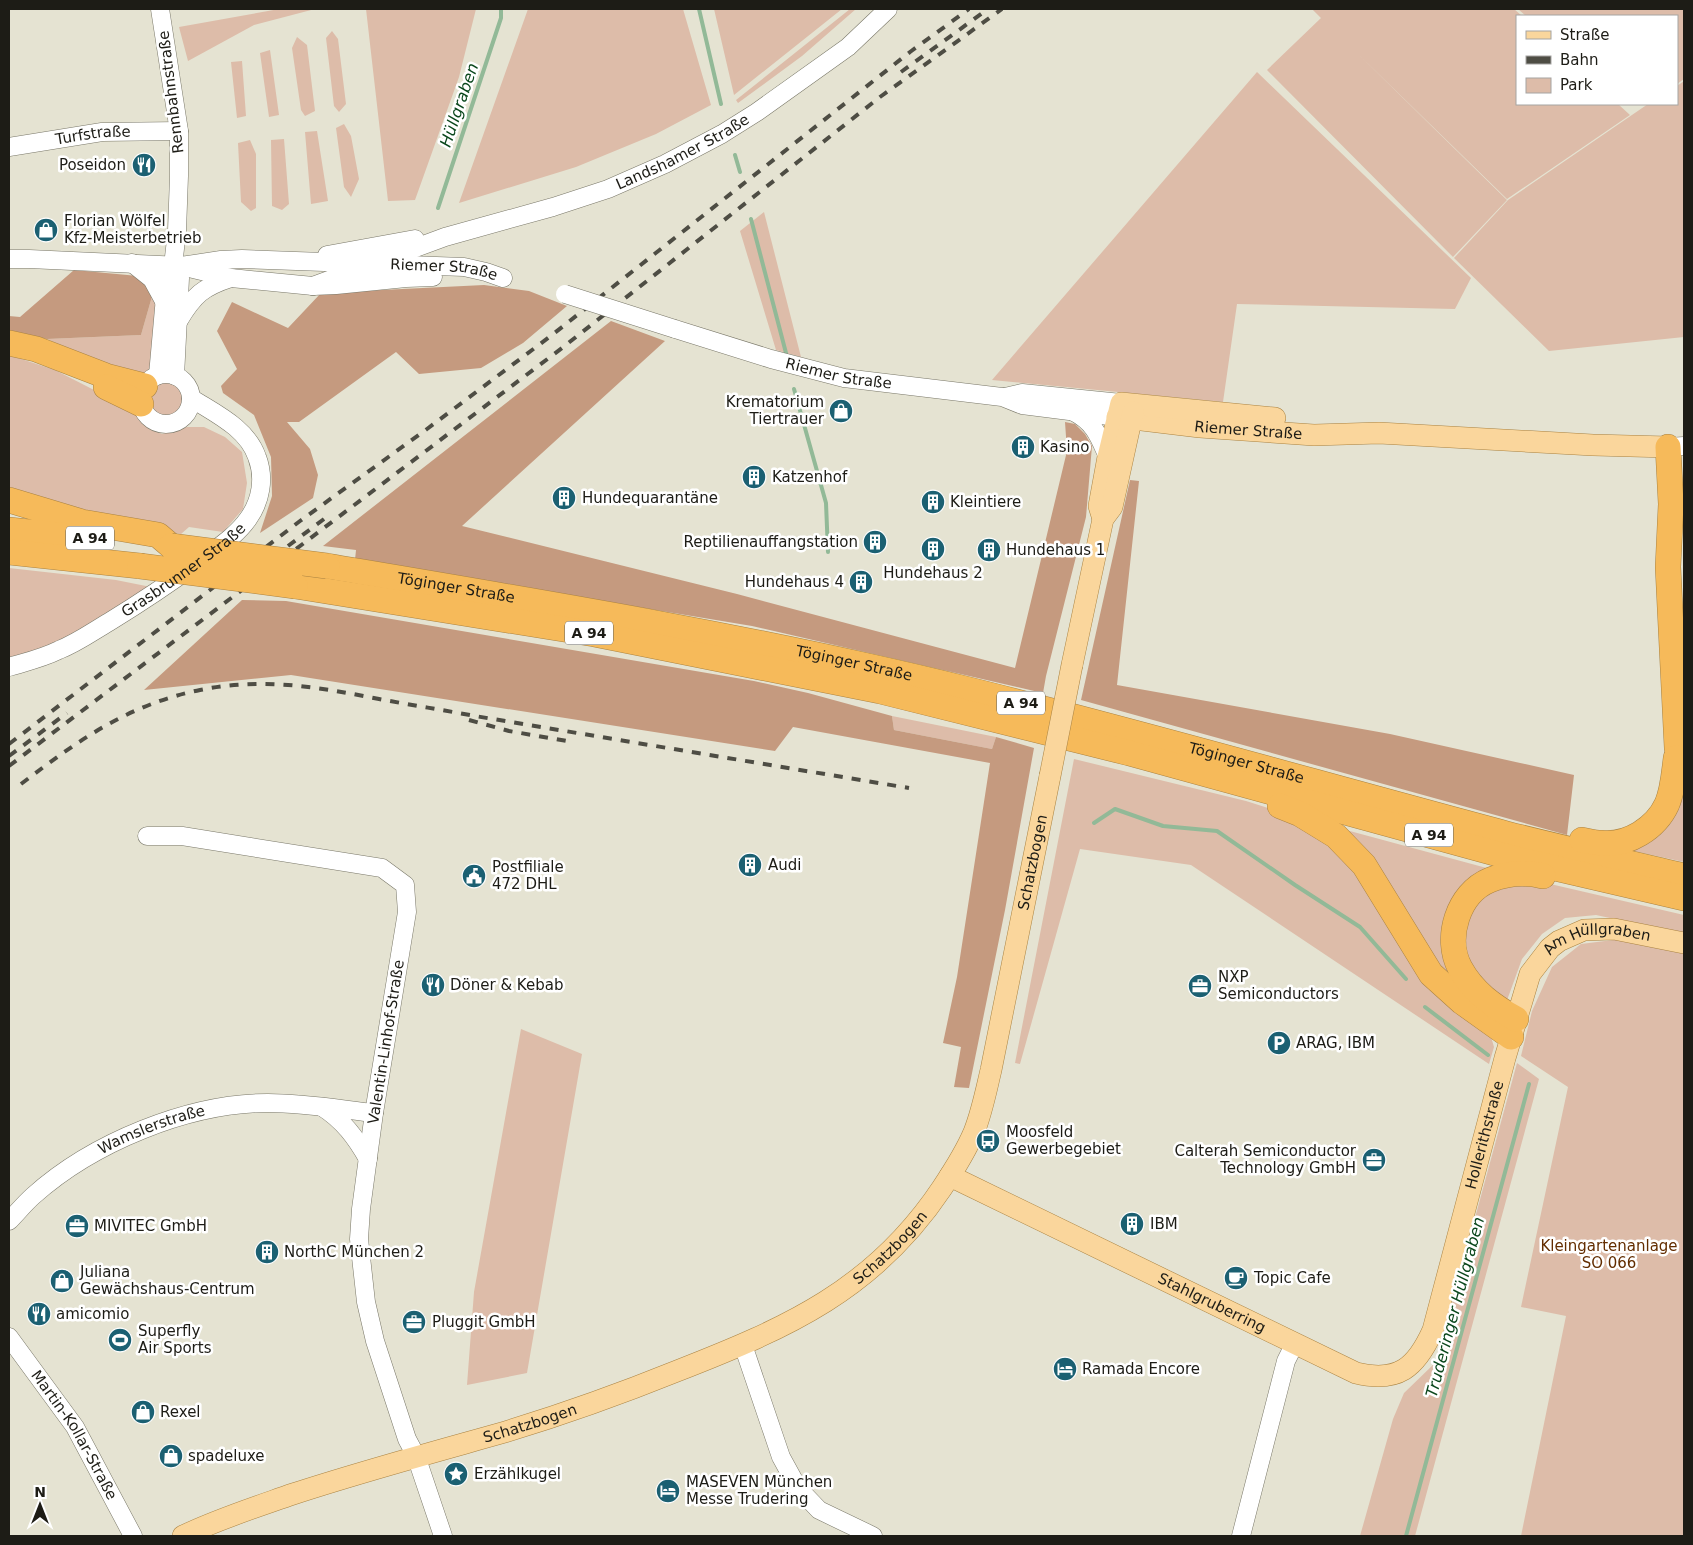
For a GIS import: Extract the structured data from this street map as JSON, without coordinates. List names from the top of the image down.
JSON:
{
  "streets": {
    "highway": ["A 94", "Töginger Straße"],
    "main road": [
      "Riemer Straße",
      "Schatzbogen",
      "Am Hüllgraben",
      "Hollerithstraße",
      "Stahlgruberring"
    ],
    "street": [
      "Rennbahnstraße",
      "Turfstraße",
      "Landshamer Straße",
      "Grasbrunner Straße",
      "Valentin-Linhof-Straße",
      "Wamslerstraße",
      "Martin-Kollar-Straße"
    ]
  },
  "crossings": [
    ["Rennbahnstraße", "Turfstraße"],
    ["Rennbahnstraße", "Riemer Straße"],
    ["Rennbahnstraße", "Grasbrunner Straße"],
    ["Landshamer Straße", "Riemer Straße"],
    ["Riemer Straße", "Schatzbogen"],
    ["Schatzbogen", "Valentin-Linhof-Straße"],
    ["Schatzbogen", "Stahlgruberring"],
    ["Am Hüllgraben", "Hollerithstraße"],
    ["Valentin-Linhof-Straße", "Wamslerstraße"],
    ["Hollerithstraße", "Stahlgruberring"]
  ],
  "water": ["Hüllgraben", "Truderinger Hüllgraben"],
  "parks": ["Kleingartenanlage SO 066"],
  "places": {
    "restaurant": ["Poseidon", "Döner & Kebab", "amicomio"],
    "shop": [
      "Florian Wölfel Kfz-Meisterbetrieb",
      "Krematorium Tiertrauer",
      "Juliana Gewächshaus-Centrum",
      "Rexel",
      "spadeluxe"
    ],
    "building": [
      "Kasino",
      "Katzenhof",
      "Hundequarantäne",
      "Kleintiere",
      "Reptilienauffangstation",
      "Hundehaus 2",
      "Hundehaus 1",
      "Hundehaus 4",
      "Audi",
      "IBM",
      "NorthC München 2"
    ],
    "public building": ["Postfiliale 472 DHL"],
    "office": [
      "NXP Semiconductors",
      "Calterah Semiconductor Technology GmbH",
      "MIVITEC GmbH",
      "Pluggit GmbH"
    ],
    "parking": ["ARAG, IBM"],
    "bus stop": ["Moosfeld Gewerbegebiet"],
    "cafe": ["Topic Cafe"],
    "sports": ["Superfly Air Sports"],
    "hotel": ["Ramada Encore", "MASEVEN München Messe Trudering"],
    "place": ["Erzählkugel"]
  },
  "legend": ["Straße", "Bahn", "Park"],
  "north": "top"
}
